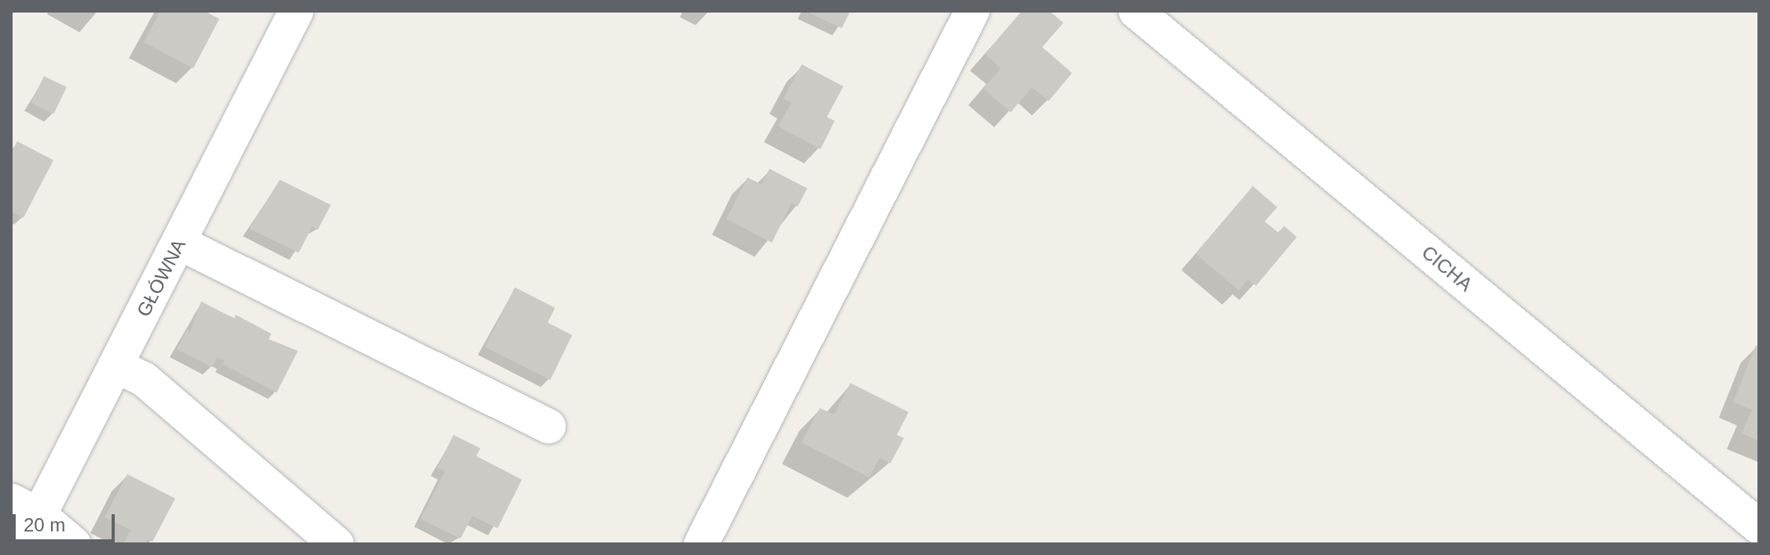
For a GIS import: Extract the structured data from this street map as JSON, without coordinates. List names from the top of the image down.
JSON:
{
  "streets": {
    "street": ["CICHA", "GŁÓWNA"]
  },
  "scale_bar": "20 m"
}
